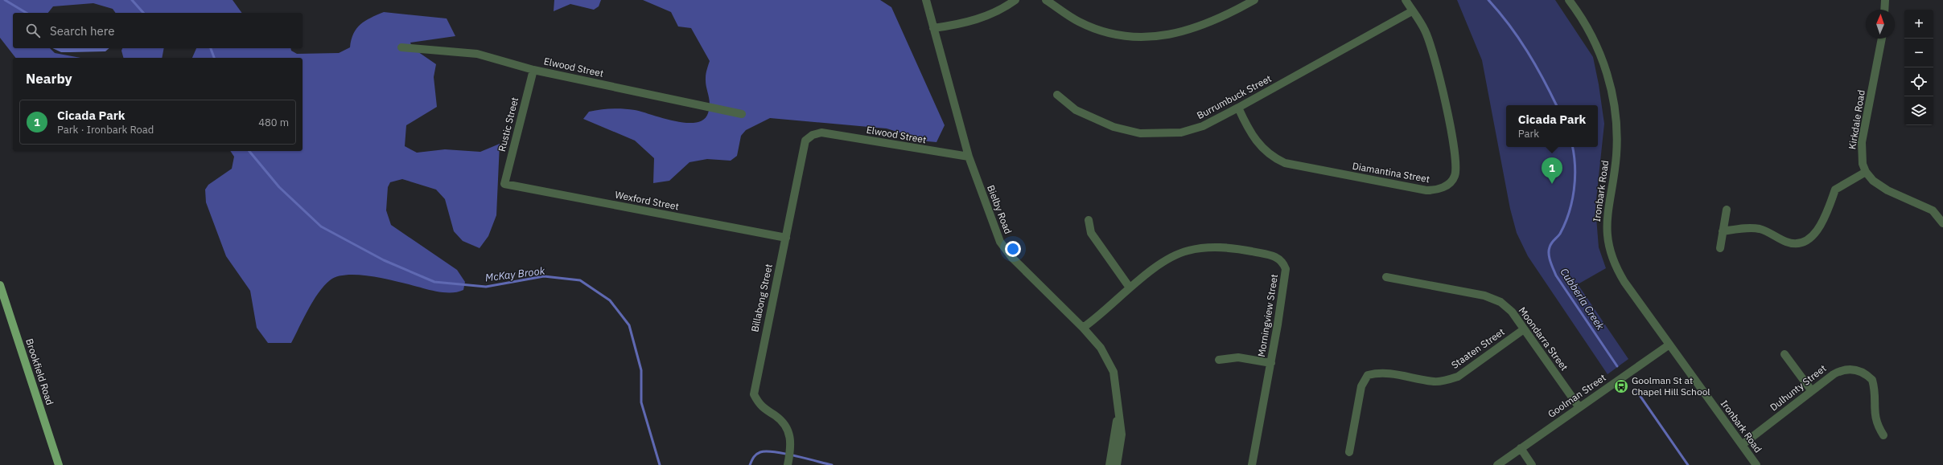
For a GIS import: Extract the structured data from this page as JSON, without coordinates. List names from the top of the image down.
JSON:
{
  "streets": {
    "main road": ["Brookfield Road"],
    "street": [
      "Elwood Street",
      "Burrumbuck Street",
      "Kirkdale Road",
      "Rustic Street",
      "Diamantina Street",
      "Ironbark Road",
      "Wexford Street",
      "Bielby Road",
      "Billabong Street",
      "Morningview Street",
      "Moondarra Street",
      "Staaten Street",
      "Dulhunty Street",
      "Goolman Street"
    ]
  },
  "crossings": [
    ["Elwood Street", "Rustic Street"],
    ["Elwood Street", "Bielby Road"],
    ["Elwood Street", "Billabong Street"],
    ["Burrumbuck Street", "Diamantina Street"],
    ["Rustic Street", "Wexford Street"],
    ["Ironbark Road", "Dulhunty Street"],
    ["Ironbark Road", "Goolman Street"],
    ["Wexford Street", "Billabong Street"],
    ["Bielby Road", "Morningview Street"],
    ["Moondarra Street", "Staaten Street"],
    ["Moondarra Street", "Goolman Street"]
  ],
  "water": ["McKay Brook", "Cubberla Creek"],
  "places": {
    "bus stop": ["Goolman St at Chapel Hill School"]
  },
  "north": "top",
  "page": {
    "map_buttons": ["+", "−"],
    "search": "Search here",
    "heading": "Nearby",
    "list": [
      {
        "mark": "1",
        "name": "Cicada Park",
        "note": "Park · Ironbark Road",
        "value": "480 m"
      }
    ],
    "popup": ["Cicada Park", "Park"],
    "pins": "1"
  }
}
